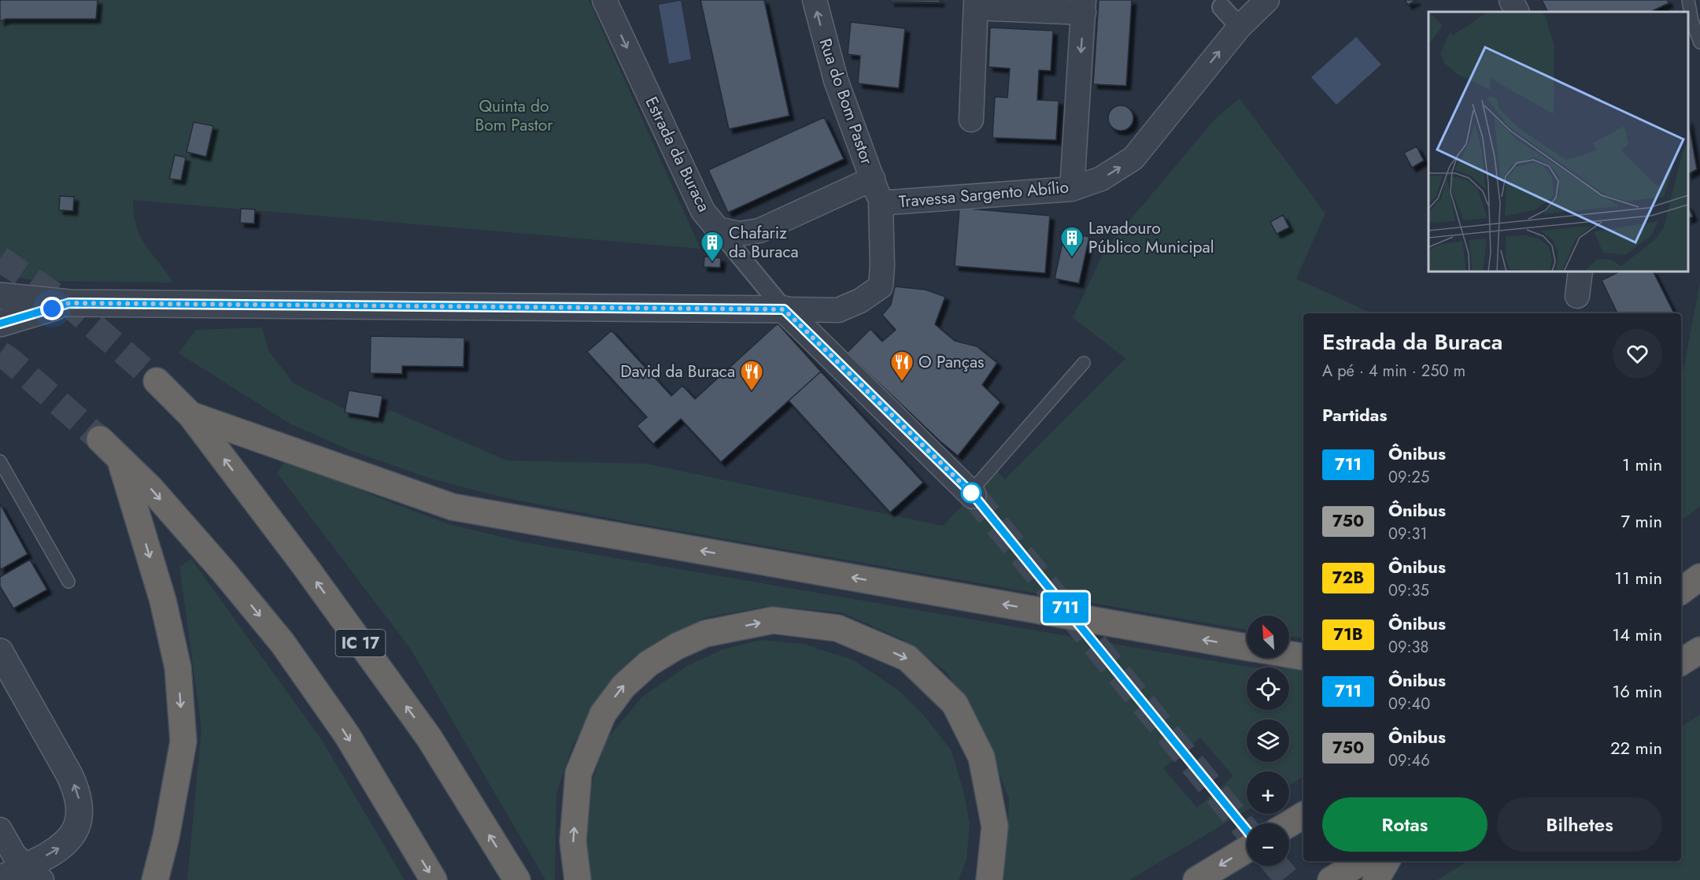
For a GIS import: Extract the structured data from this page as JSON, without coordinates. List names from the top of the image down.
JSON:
{
  "streets": {
    "highway": ["IC 17"],
    "street": ["Rua do Bom Pastor", "Estrada da Buraca", "Travessa Sargento Abílio"]
  },
  "crossings": [
    ["Rua do Bom Pastor", "Travessa Sargento Abílio"],
    ["Estrada da Buraca", "Travessa Sargento Abílio"]
  ],
  "one_way": ["Estrada da Buraca", "Travessa Sargento Abílio"],
  "parks": ["Quinta do Bom Pastor"],
  "places": {
    "building": ["Lavadouro Público Municipal", "Chafariz da Buraca"],
    "restaurant": ["O Panças", "David da Buraca"]
  },
  "lines": ["bus line 711"],
  "north": "top left",
  "page": {
    "on_map": "711",
    "heading": [
      ["Estrada da Buraca", "A pé · 4 min · 250 m"],
      "Partidas"
    ],
    "list": [
      {
        "mark": "711",
        "name": "Ônibus",
        "note": "09:25",
        "value": "1 min"
      },
      {
        "mark": "750",
        "name": "Ônibus",
        "note": "09:31",
        "value": "7 min"
      },
      {
        "mark": "72B",
        "name": "Ônibus",
        "note": "09:35",
        "value": "11 min"
      },
      {
        "mark": "71B",
        "name": "Ônibus",
        "note": "09:38",
        "value": "14 min"
      },
      {
        "mark": "711",
        "name": "Ônibus",
        "note": "09:40",
        "value": "16 min"
      },
      {
        "mark": "750",
        "name": "Ônibus",
        "note": "09:46",
        "value": "22 min"
      }
    ],
    "map_buttons": ["+", "−"],
    "buttons": ["Rotas", "Bilhetes"]
  }
}
